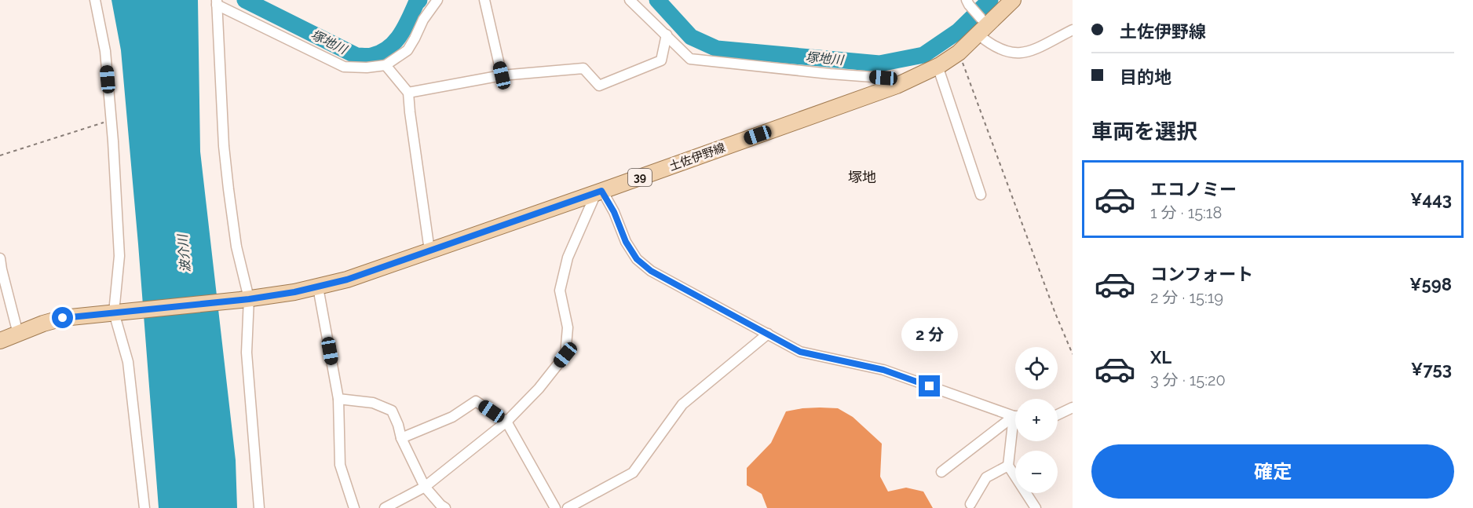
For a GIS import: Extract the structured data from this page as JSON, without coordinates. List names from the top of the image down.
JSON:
{
  "streets": {
    "main road": ["土佐伊野線", "39"]
  },
  "districts": ["塚地"],
  "water": ["塚地川", "波介川"],
  "page": {
    "banner": ["土佐伊野線", "目的地"],
    "heading": "車両を選択",
    "list": [
      {
        "name": "エコノミー",
        "note": "1 分 · 15:18",
        "value": "¥443"
      },
      {
        "name": "コンフォート",
        "note": "2 分 · 15:19",
        "value": "¥598"
      },
      {
        "name": "XL",
        "note": "3 分 · 15:20",
        "value": "¥753"
      }
    ],
    "bubble": "2 分",
    "map_buttons": ["+", "−"],
    "buttons": "確定"
  }
}
